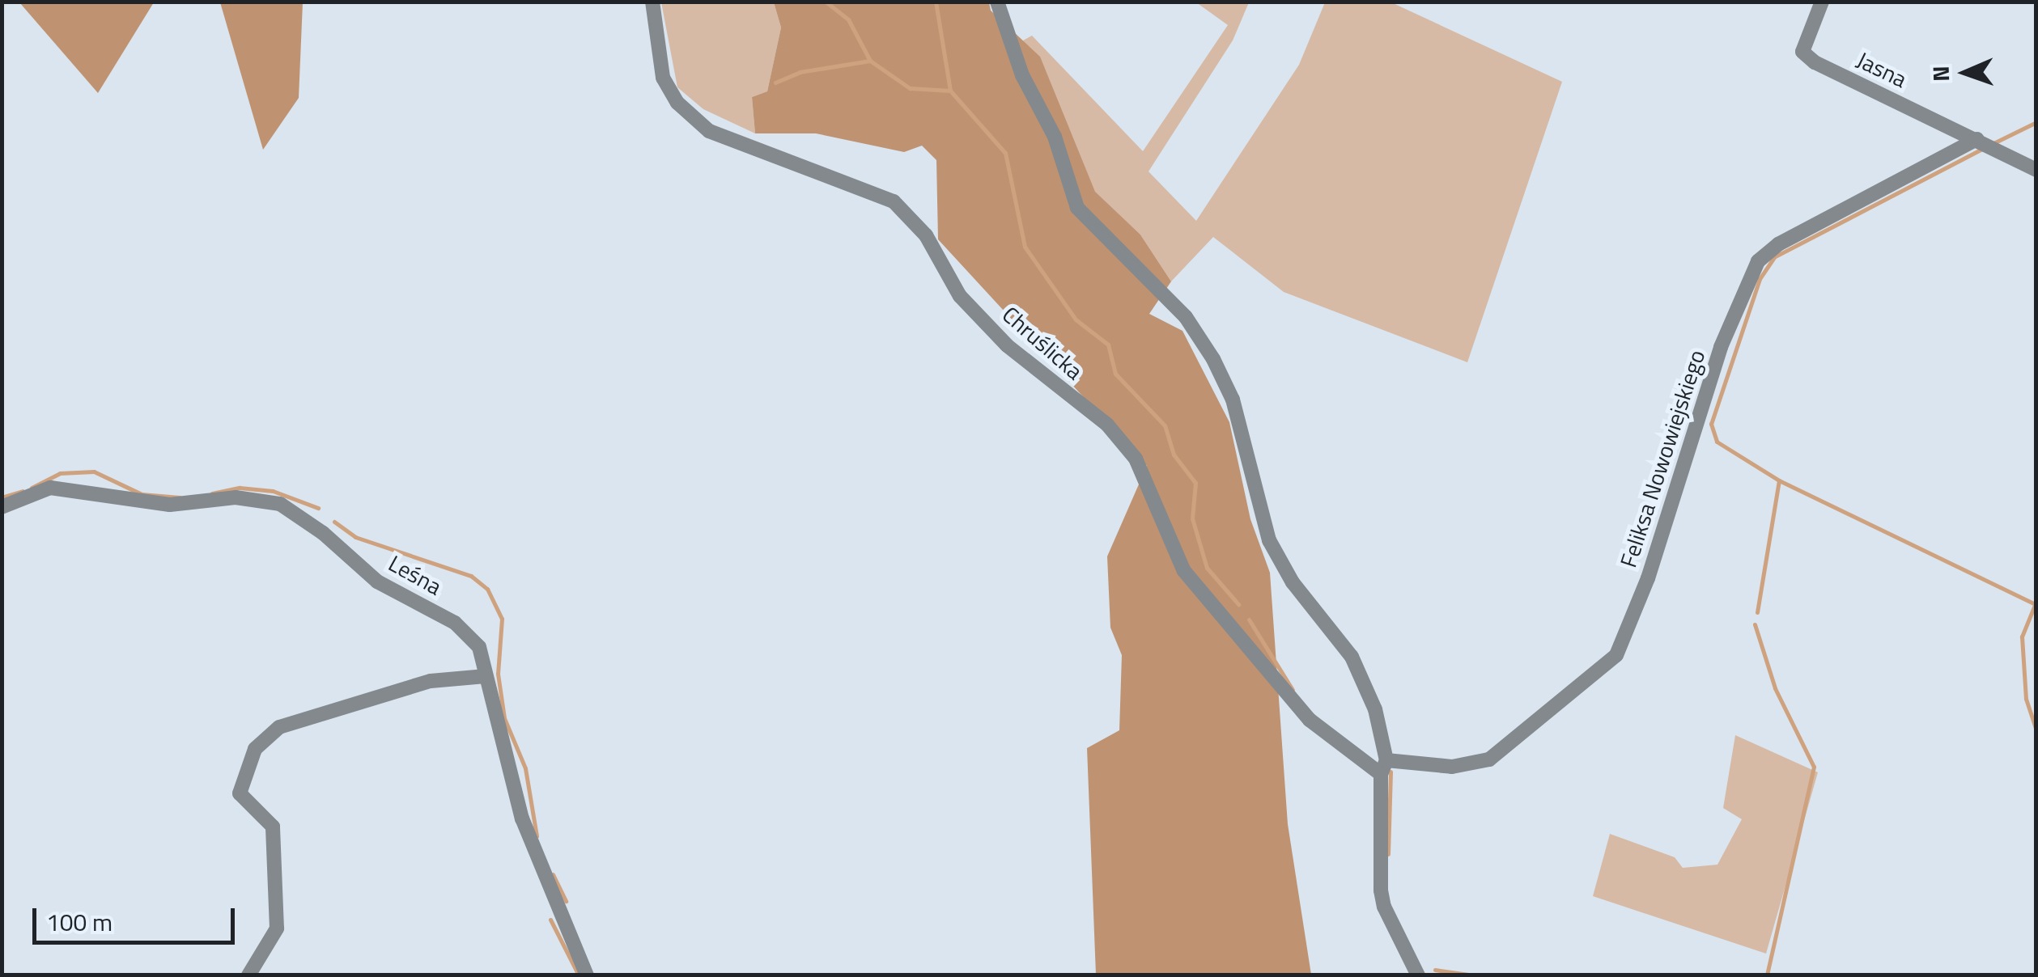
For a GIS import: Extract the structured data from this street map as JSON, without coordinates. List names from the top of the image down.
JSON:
{
  "streets": {
    "street": [
      "Jasna",
      "Chruślicka",
      "Feliksa Nowowiejskiego",
      "Leśna"
    ]
  },
  "crossings": [
    ["Jasna", "Feliksa Nowowiejskiego"],
    ["Chruślicka", "Feliksa Nowowiejskiego"]
  ],
  "scale_bar": "100 m",
  "north": "left"
}
